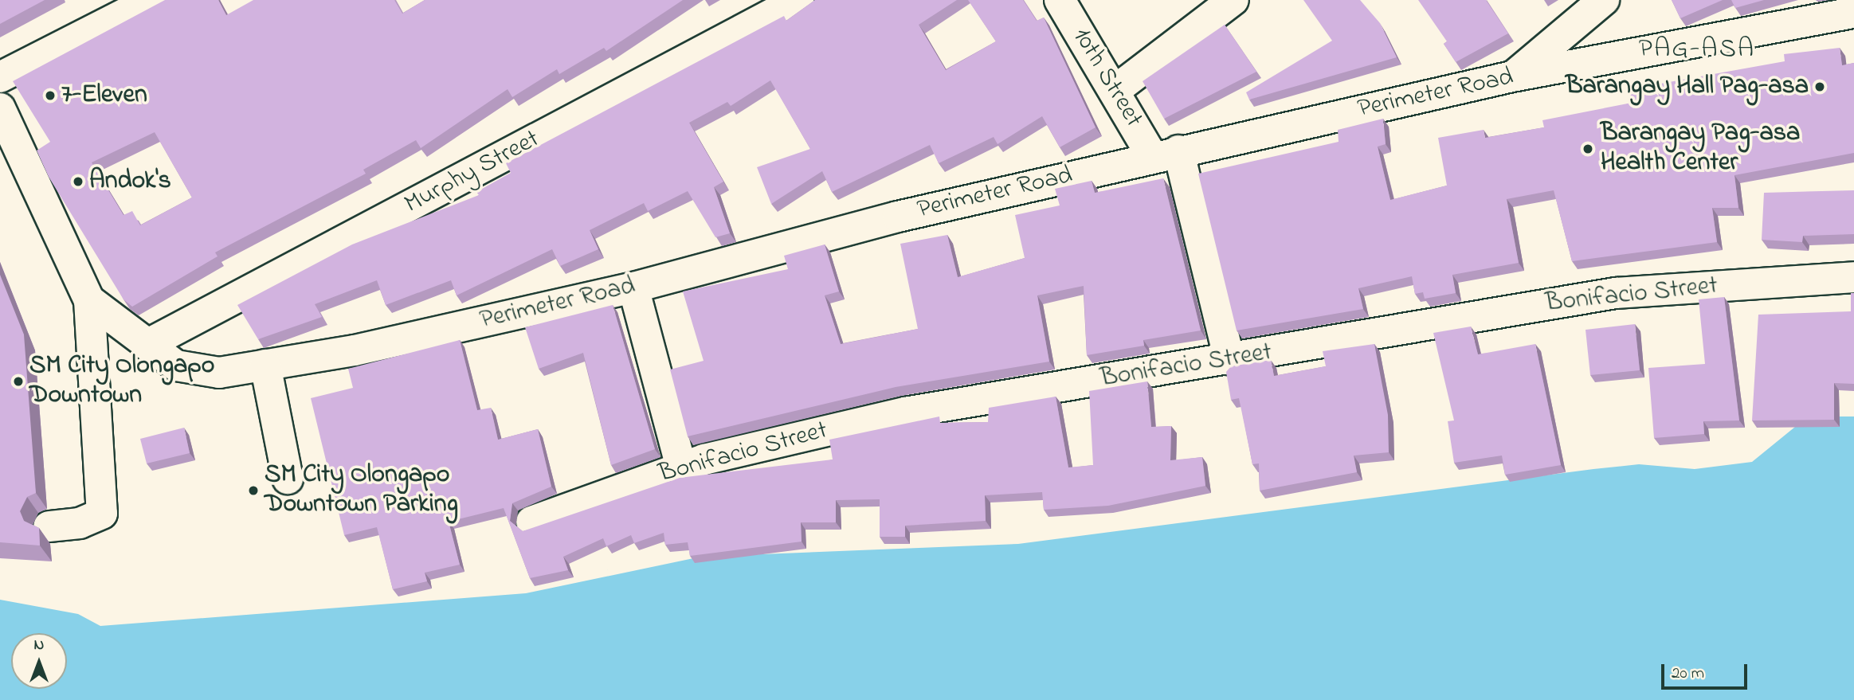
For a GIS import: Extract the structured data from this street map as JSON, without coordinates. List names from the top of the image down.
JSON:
{
  "streets": {
    "street": [
      "10th Street",
      "Perimeter Road",
      "Murphy Street",
      "Bonifacio Street"
    ]
  },
  "crossings": [
    ["10th Street", "Perimeter Road"],
    ["10th Street", "Bonifacio Street"],
    ["Perimeter Road", "Murphy Street"]
  ],
  "districts": ["PAG-ASA"],
  "places": [
    "Barangay Hall Pag-asa",
    "7-Eleven",
    "Barangay Pag-asa Health Center",
    "Andok's",
    "SM City Olongapo Downtown",
    "SM City Olongapo Downtown Parking"
  ],
  "scale_bar": "20 m",
  "north": "top"
}
